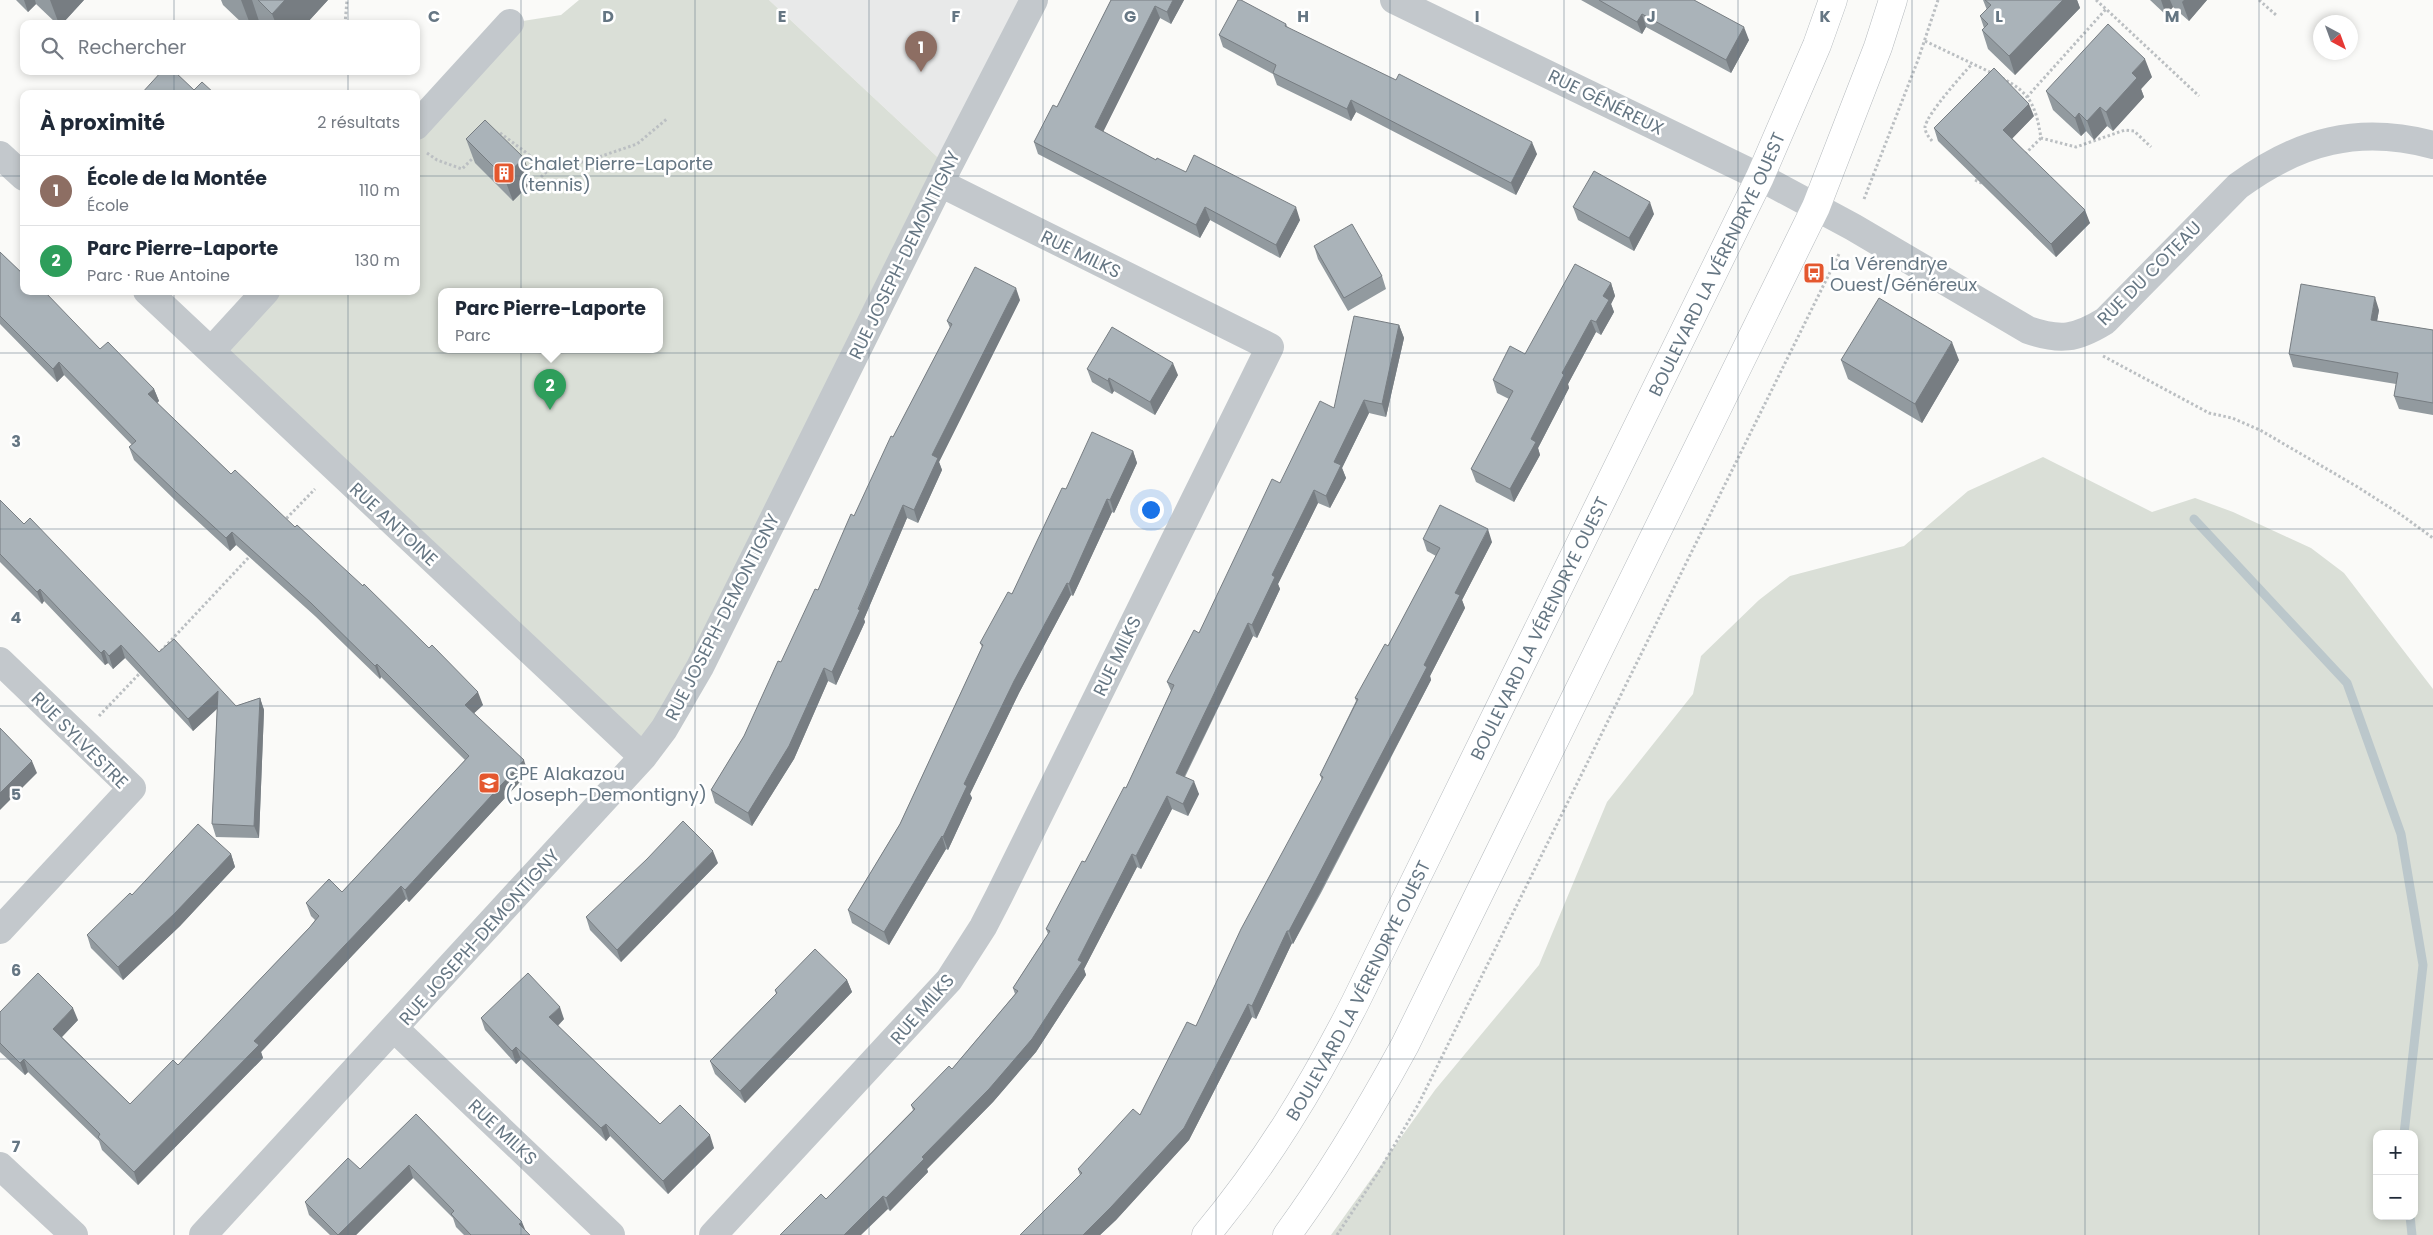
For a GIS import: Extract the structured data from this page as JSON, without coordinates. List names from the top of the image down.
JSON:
{
  "streets": {
    "main road": ["BOULEVARD LA VÉRENDRYE OUEST"],
    "street": [
      "RUE GÉNÉREUX",
      "RUE MILKS",
      "RUE JOSEPH-DEMONTIGNY",
      "RUE DU COTEAU",
      "RUE ANTOINE",
      "RUE SYLVESTRE"
    ]
  },
  "crossings": [
    ["RUE GÉNÉREUX", "BOULEVARD LA VÉRENDRYE OUEST"],
    ["RUE GÉNÉREUX", "RUE DU COTEAU"],
    ["RUE MILKS", "RUE JOSEPH-DEMONTIGNY"],
    ["RUE JOSEPH-DEMONTIGNY", "RUE ANTOINE"]
  ],
  "places": {
    "building": ["Chalet Pierre-Laporte (tennis)"],
    "bus stop": ["La Vérendrye Ouest/Généreux"],
    "school or university": ["CPE Alakazou (Joseph-Demontigny)"]
  },
  "north": "bottom right",
  "page": {
    "search": "Rechercher",
    "pins": ["1", "2"],
    "heading": ["À proximité", "2 résultats"],
    "list": [
      {
        "mark": "1",
        "name": "École de la Montée",
        "note": "École",
        "value": "110 m"
      },
      {
        "mark": "2",
        "name": "Parc Pierre-Laporte",
        "note": "Parc · Rue Antoine",
        "value": "130 m"
      }
    ],
    "popup": ["Parc Pierre-Laporte", "Parc"],
    "map_buttons": ["+", "−"]
  },
  "grid": {
    "columns": [
      "C",
      "D",
      "E",
      "F",
      "G",
      "H",
      "I",
      "J",
      "K",
      "L",
      "M"
    ],
    "rows": [
      "3",
      "4",
      "5",
      "6",
      "7"
    ]
  }
}
